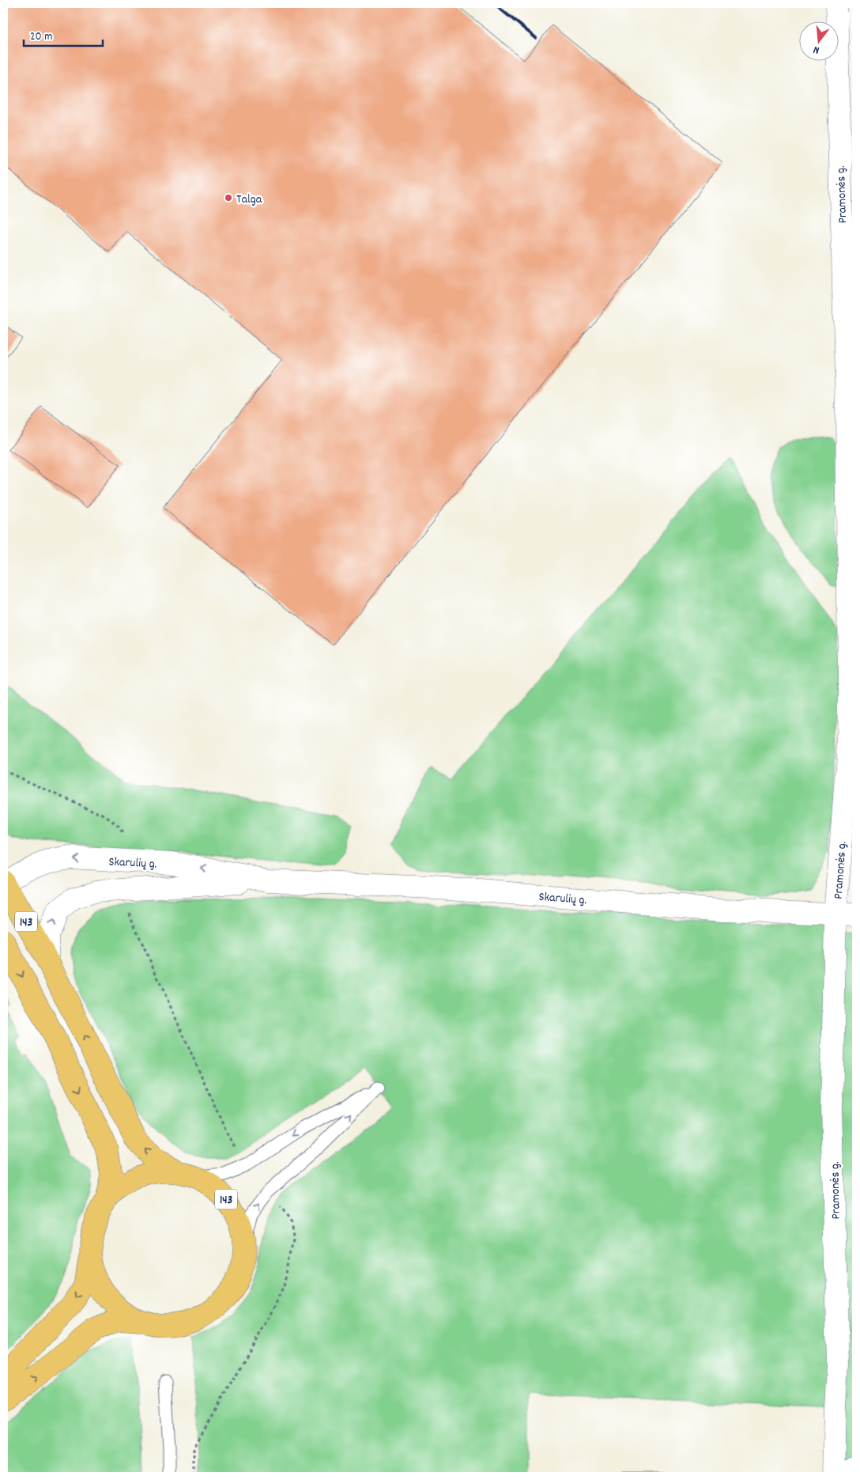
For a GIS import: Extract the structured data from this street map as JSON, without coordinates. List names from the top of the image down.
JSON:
{
  "streets": {
    "main road": ["143"],
    "street": ["Pramonės g.", "Skarulių g."]
  },
  "crossings": [
    ["Pramonės g.", "Skarulių g."],
    ["Skarulių g.", "143"]
  ],
  "places": ["Talga"],
  "scale_bar": "20 m",
  "north": "bottom"
}
